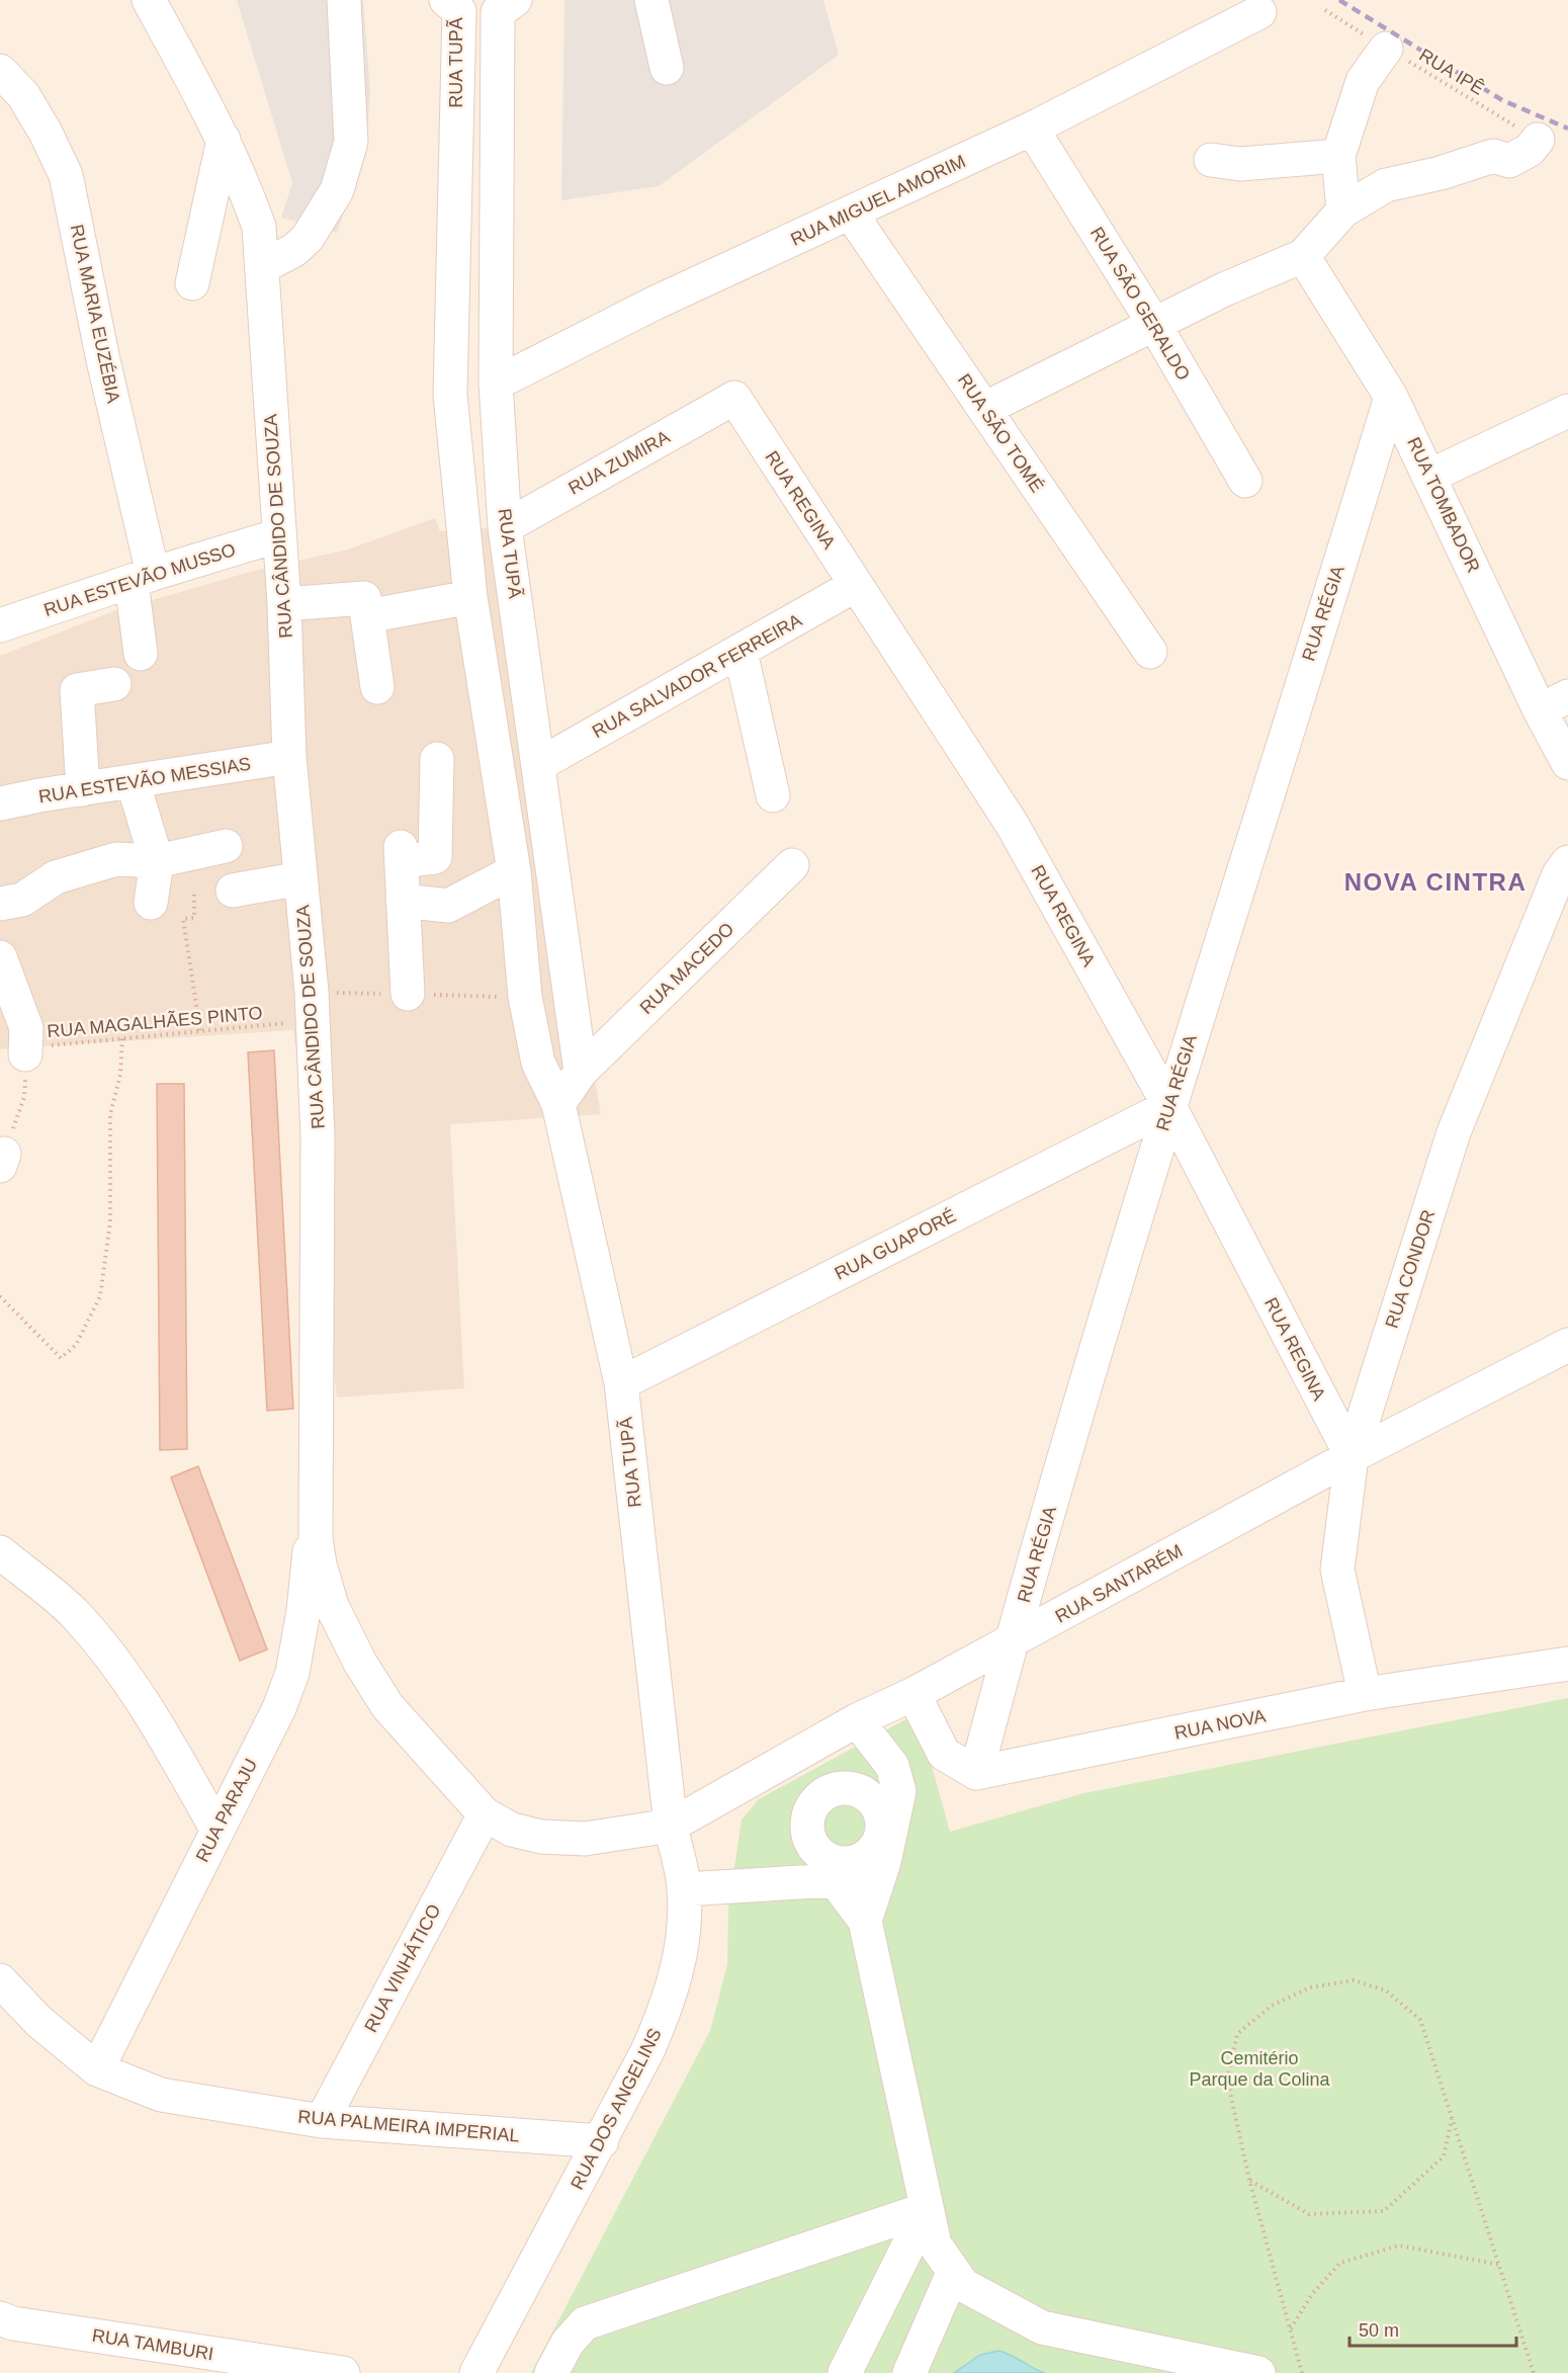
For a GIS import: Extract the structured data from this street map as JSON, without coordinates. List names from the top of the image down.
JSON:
{
  "streets": {
    "street": [
      "RUA TUPÃ",
      "RUA MIGUEL AMORIM",
      "RUA SÃO GERALDO",
      "RUA MARIA EUZÉBIA",
      "RUA SÃO TOMÉ",
      "RUA ZUMIRA",
      "RUA REGINA",
      "RUA TOMBADOR",
      "RUA CÂNDIDO DE SOUZA",
      "RUA ESTEVÃO MUSSO",
      "RUA RÉGIA",
      "RUA SALVADOR FERREIRA",
      "RUA ESTEVÃO MESSIAS",
      "RUA MACEDO",
      "RUA GUAPORÉ",
      "RUA CONDOR",
      "RUA SANTARÉM",
      "RUA NOVA",
      "RUA PARAJU",
      "RUA VINHÁTICO",
      "RUA DOS ANGELINS",
      "RUA PALMEIRA IMPERIAL",
      "RUA TAMBURI"
    ],
    "path": ["RUA IPÊ", "RUA MAGALHÃES PINTO"]
  },
  "crossings": [
    ["RUA TUPÃ", "RUA MIGUEL AMORIM"],
    ["RUA TUPÃ", "RUA ZUMIRA"],
    ["RUA TUPÃ", "RUA CÂNDIDO DE SOUZA"],
    ["RUA TUPÃ", "RUA SALVADOR FERREIRA"],
    ["RUA TUPÃ", "RUA MACEDO"],
    ["RUA TUPÃ", "RUA GUAPORÉ"],
    ["RUA TUPÃ", "RUA SANTARÉM"],
    ["RUA TUPÃ", "RUA DOS ANGELINS"],
    ["RUA MIGUEL AMORIM", "RUA SÃO GERALDO"],
    ["RUA MIGUEL AMORIM", "RUA SÃO TOMÉ"],
    ["RUA MARIA EUZÉBIA", "RUA ESTEVÃO MUSSO"],
    ["RUA ZUMIRA", "RUA REGINA"],
    ["RUA REGINA", "RUA RÉGIA"],
    ["RUA REGINA", "RUA SALVADOR FERREIRA"],
    ["RUA REGINA", "RUA GUAPORÉ"],
    ["RUA REGINA", "RUA CONDOR"],
    ["RUA REGINA", "RUA SANTARÉM"],
    ["RUA TOMBADOR", "RUA RÉGIA"],
    ["RUA CÂNDIDO DE SOUZA", "RUA ESTEVÃO MUSSO"],
    ["RUA CÂNDIDO DE SOUZA", "RUA ESTEVÃO MESSIAS"],
    ["RUA CÂNDIDO DE SOUZA", "RUA MAGALHÃES PINTO"],
    ["RUA CÂNDIDO DE SOUZA", "RUA SANTARÉM"],
    ["RUA CÂNDIDO DE SOUZA", "RUA PARAJU"],
    ["RUA CÂNDIDO DE SOUZA", "RUA VINHÁTICO"],
    ["RUA CÂNDIDO DE SOUZA", "RUA DOS ANGELINS"],
    ["RUA RÉGIA", "RUA GUAPORÉ"],
    ["RUA RÉGIA", "RUA SANTARÉM"],
    ["RUA RÉGIA", "RUA NOVA"],
    ["RUA CONDOR", "RUA SANTARÉM"],
    ["RUA CONDOR", "RUA NOVA"],
    ["RUA SANTARÉM", "RUA DOS ANGELINS"],
    ["RUA PARAJU", "RUA PALMEIRA IMPERIAL"],
    ["RUA VINHÁTICO", "RUA PALMEIRA IMPERIAL"],
    ["RUA DOS ANGELINS", "RUA PALMEIRA IMPERIAL"]
  ],
  "districts": ["NOVA CINTRA"],
  "parks": ["Cemitério Parque da Colina"],
  "scale_bar": "50 m"
}
